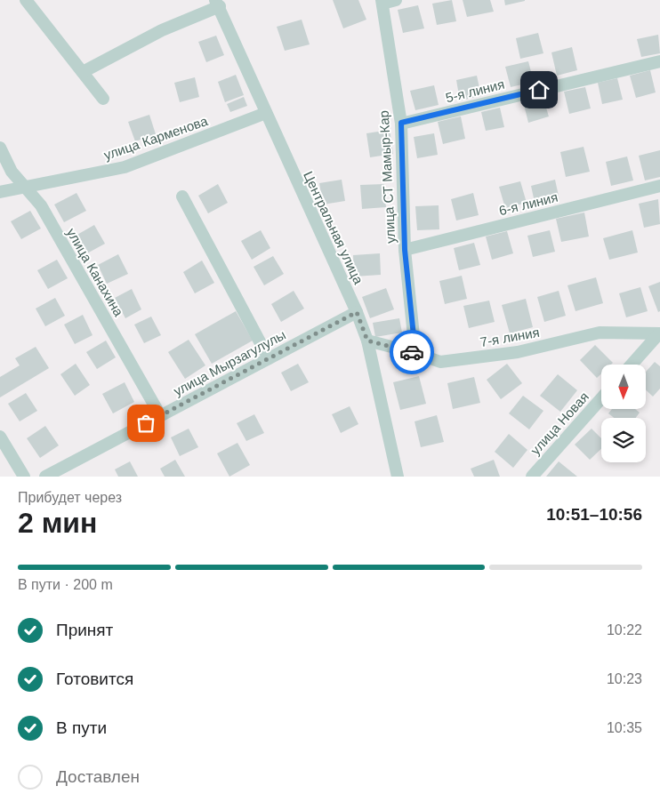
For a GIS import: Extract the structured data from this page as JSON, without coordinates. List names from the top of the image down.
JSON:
{
  "streets": {
    "street": [
      "5-я линия",
      "улица Карменова",
      "улица СТ Мамыр-Кар",
      "6-я линия",
      "Центральная улица",
      "улица Канахина",
      "7-я линия",
      "улица Мырзагулулы",
      "улица Новая"
    ]
  },
  "crossings": [
    ["5-я линия", "улица СТ Мамыр-Кар"],
    ["улица Карменова", "Центральная улица"],
    ["улица Карменова", "улица Канахина"],
    ["улица СТ Мамыр-Кар", "6-я линия"],
    ["улица СТ Мамыр-Кар", "7-я линия"],
    ["Центральная улица", "7-я линия"],
    ["Центральная улица", "улица Мырзагулулы"],
    ["улица Канахина", "улица Мырзагулулы"]
  ],
  "north": "bottom",
  "page": {
    "heading": ["2 мин", "Прибудет через", "10:51–10:56"],
    "bar": "В пути · 200 m",
    "list": [
      ["Принят", "10:22"],
      ["Готовится", "10:23"],
      ["В пути", "10:35"],
      "Доставлен"
    ]
  }
}
